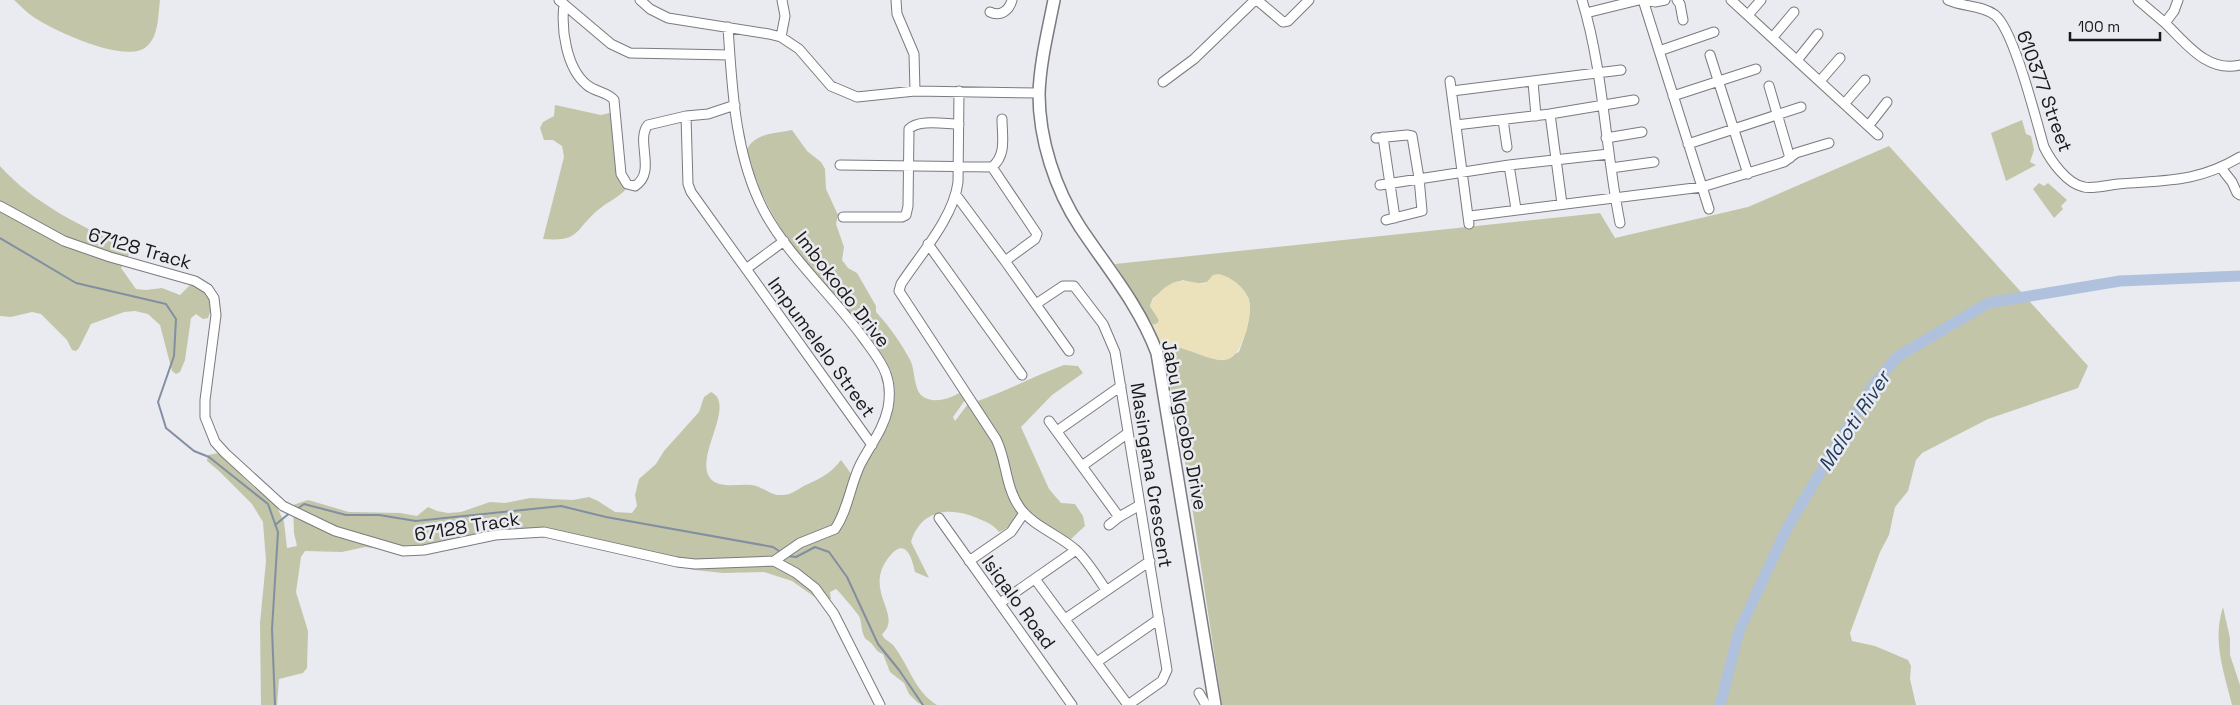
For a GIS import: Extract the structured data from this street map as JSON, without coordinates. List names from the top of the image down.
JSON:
{
  "streets": {
    "main road": ["Jabu Ngcobo Drive"],
    "street": [
      "610377 Street",
      "67128 Track",
      "Imbokodo Drive",
      "Impumelelo Street",
      "Masingana Crescent",
      "Isiqalo Road"
    ]
  },
  "crossings": [
    ["67128 Track", "Imbokodo Drive"],
    ["Imbokodo Drive", "Impumelelo Street"]
  ],
  "water": ["Mdloti River"],
  "scale_bar": "100 m"
}
